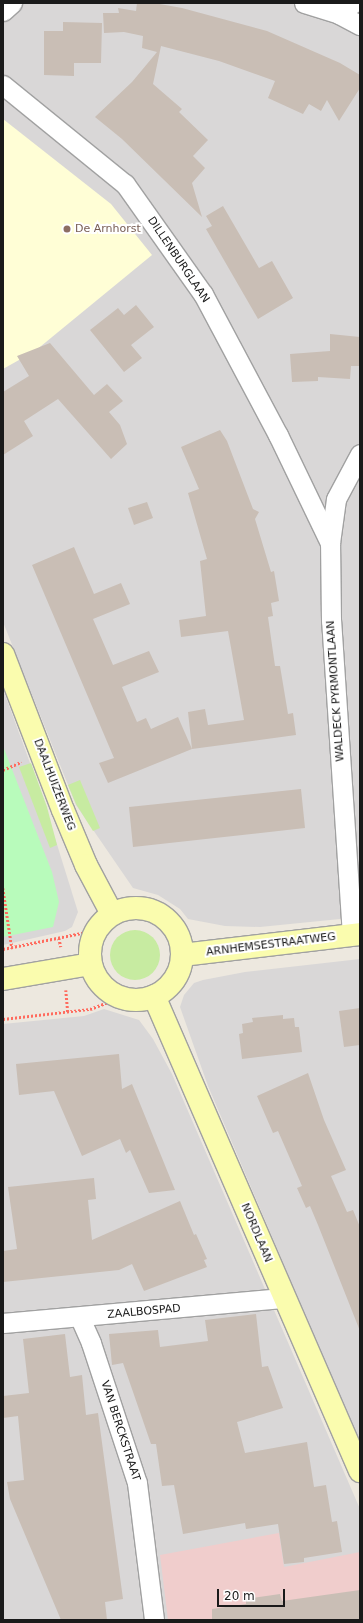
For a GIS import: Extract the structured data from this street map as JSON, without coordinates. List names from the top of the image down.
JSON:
{
  "streets": {
    "main road": ["DAALHUIZERWEG", "ARNHEMSESTRAATWEG", "NORDLAAN"],
    "street": [
      "DILLENBURGLAAN",
      "WALDECK PYRMONTLAAN",
      "ZAALBOSPAD",
      "VAN BERCKSTRAAT"
    ]
  },
  "crossings": [
    ["DILLENBURGLAAN", "WALDECK PYRMONTLAAN"],
    ["WALDECK PYRMONTLAAN", "ARNHEMSESTRAATWEG"],
    ["DAALHUIZERWEG", "ARNHEMSESTRAATWEG"],
    ["DAALHUIZERWEG", "NORDLAAN"],
    ["ARNHEMSESTRAATWEG", "NORDLAAN"],
    ["NORDLAAN", "ZAALBOSPAD"],
    ["ZAALBOSPAD", "VAN BERCKSTRAAT"]
  ],
  "places": ["De Arnhorst"],
  "scale_bar": "20 m"
}
